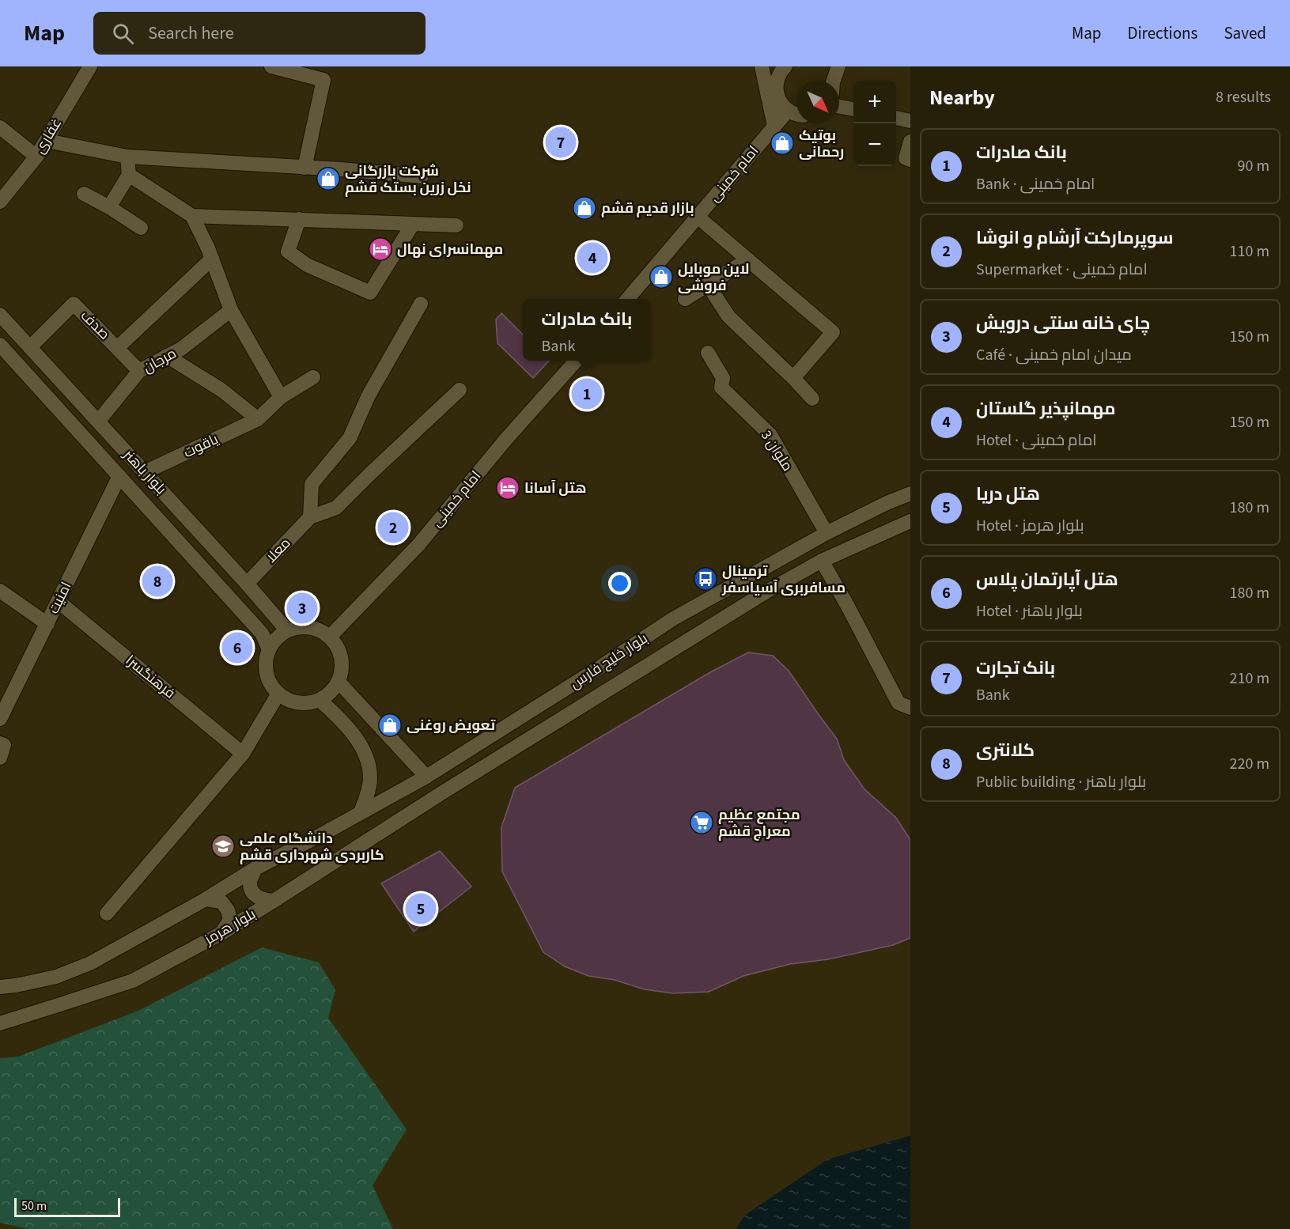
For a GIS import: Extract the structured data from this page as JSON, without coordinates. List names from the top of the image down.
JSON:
{
  "streets": {
    "street": [
      "غفاری",
      "امام خمینی",
      "صدف",
      "مرجان",
      "یاقوت",
      "ملوان 3",
      "بلوار باهنر",
      "معلا",
      "امنیت",
      "بلوار خلیج فارس",
      "فرهنگسرا",
      "بلوار هرمز"
    ]
  },
  "crossings": [
    ["امام خمینی", "بلوار باهنر"],
    ["صدف", "مرجان"],
    ["صدف", "بلوار باهنر"],
    ["مرجان", "بلوار باهنر"],
    ["یاقوت", "بلوار باهنر"],
    ["ملوان 3", "بلوار خلیج فارس"],
    ["بلوار باهنر", "معلا"],
    ["بلوار باهنر", "امنیت"],
    ["امنیت", "فرهنگسرا"],
    ["بلوار خلیج فارس", "بلوار هرمز"]
  ],
  "places": {
    "shop": [
      "بوتیک رحمانی",
      "شرکت بازرگانی نخل زرین بستک قشم",
      "بازار قدیم قشم",
      "لاین موبایل فروشی",
      "تعویض روغنی"
    ],
    "hotel": ["مهمانسرای نهال", "هتل آسانا"],
    "bus stop": ["ترمینال مسافربری آسیاسفر"],
    "supermarket": ["مجتمع عظیم معراج قشم"],
    "school or university": ["دانشگاه علمی کاربردی شهرداری قشم"]
  },
  "scale_bar": "50 m",
  "north": "bottom right",
  "page": {
    "header": "Map",
    "search": "Search here",
    "nav": ["Map", "Directions", "Saved"],
    "heading": ["Nearby", "8 results"],
    "map_buttons": ["+", "−"],
    "pins": [
      "7",
      "4",
      "1",
      "2",
      "8",
      "3",
      "6",
      "5"
    ],
    "list": [
      {
        "mark": "1",
        "name": "بانک صادرات",
        "note": "Bank · امام خمینی",
        "value": "90 m"
      },
      {
        "mark": "2",
        "name": "سوپرمارکت آرشام و انوشا",
        "note": "Supermarket · امام خمینی",
        "value": "110 m"
      },
      {
        "mark": "3",
        "name": "چای خانه سنتی درویش",
        "note": "Café · میدان امام خمینی",
        "value": "150 m"
      },
      {
        "mark": "4",
        "name": "مهمانپذیر گلستان",
        "note": "Hotel · امام خمینی",
        "value": "150 m"
      },
      {
        "mark": "5",
        "name": "هتل دریا",
        "note": "Hotel · بلوار هرمز",
        "value": "180 m"
      },
      {
        "mark": "6",
        "name": "هتل آپارتمان پلاس",
        "note": "Hotel · بلوار باهنر",
        "value": "180 m"
      },
      {
        "mark": "7",
        "name": "بانک تجارت",
        "note": "Bank",
        "value": "210 m"
      },
      {
        "mark": "8",
        "name": "کلانتری",
        "note": "Public building · بلوار باهنر",
        "value": "220 m"
      }
    ],
    "popup": ["بانک صادرات", "Bank"],
    "scale": "50 m"
  }
}
